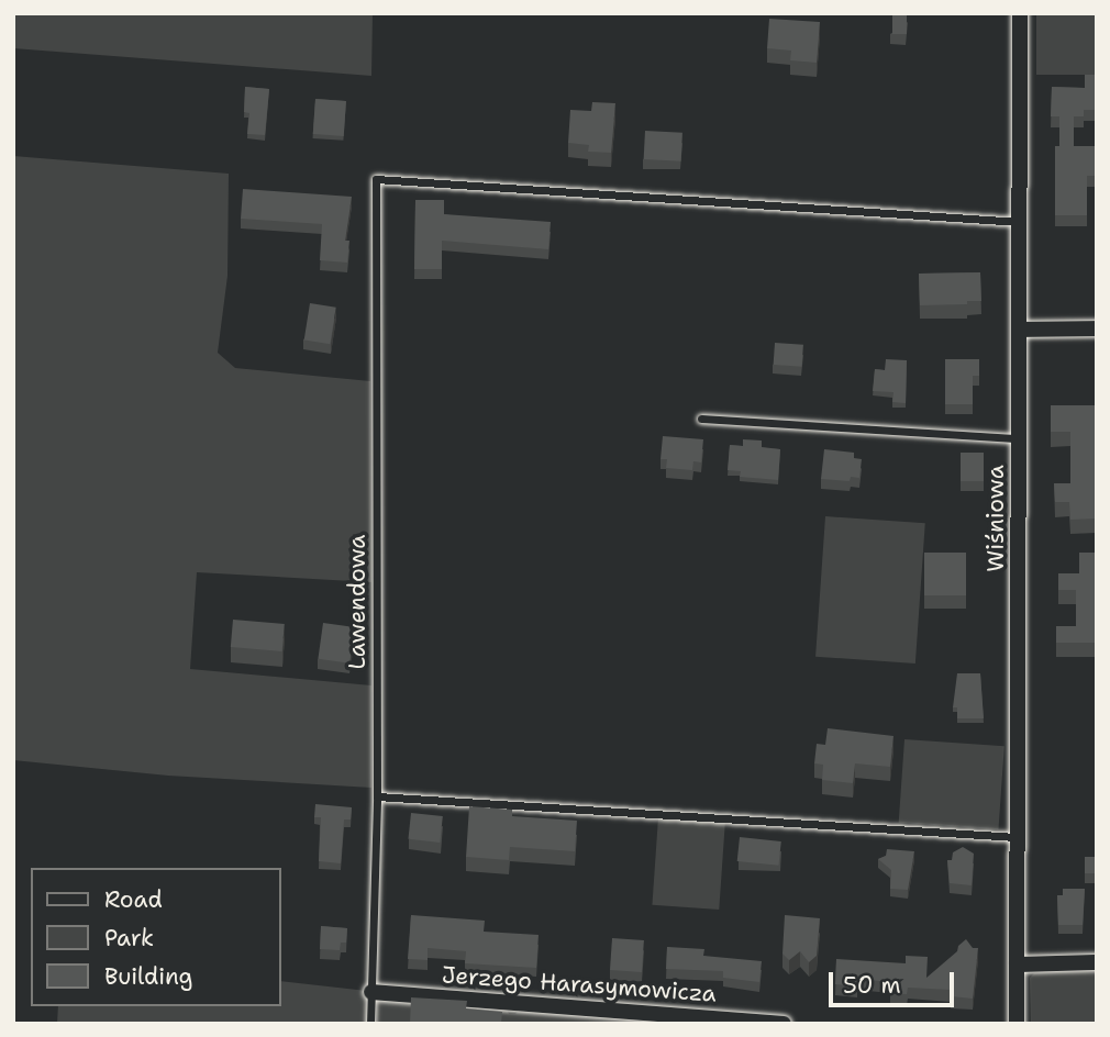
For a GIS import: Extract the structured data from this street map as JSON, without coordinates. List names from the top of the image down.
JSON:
{
  "streets": {
    "street": ["Wiśniowa", "Jerzego Harasymowicza"],
    "lane": ["Lawendowa"]
  },
  "crossings": [
    ["Wiśniowa", "Lawendowa"],
    ["Lawendowa", "Jerzego Harasymowicza"]
  ],
  "legend": ["Road", "Park", "Building"],
  "scale_bar": "50 m"
}
